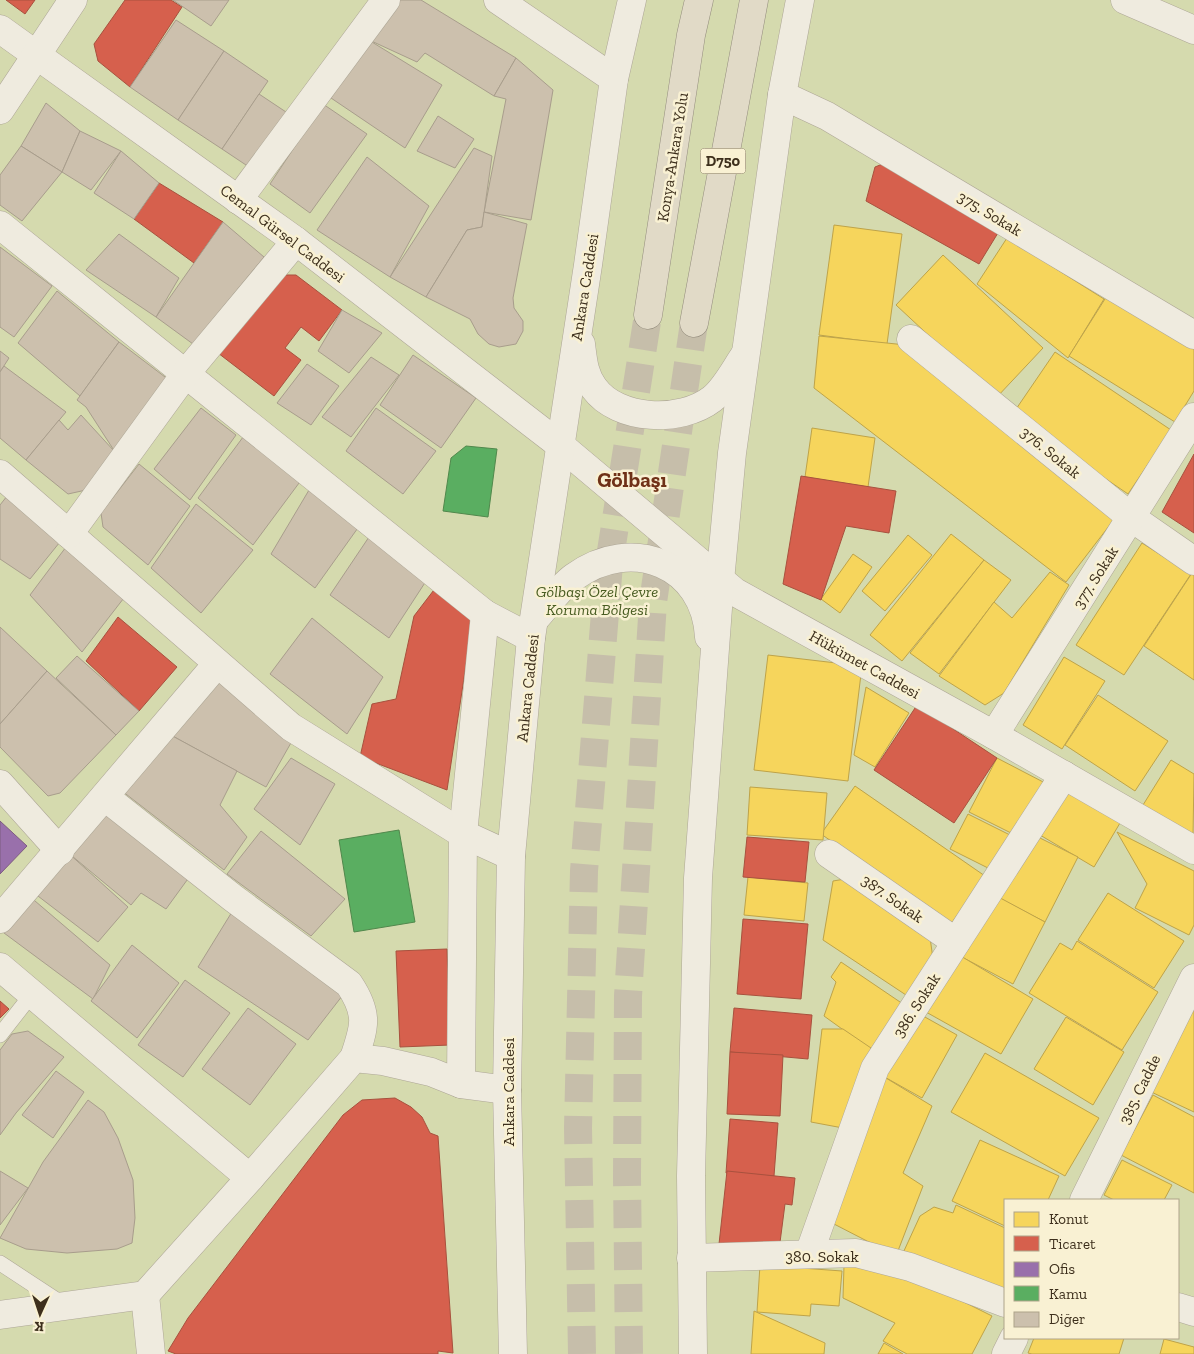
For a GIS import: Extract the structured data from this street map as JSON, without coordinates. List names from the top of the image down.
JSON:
{
  "streets": {
    "highway": ["Konya-Ankara Yolu", "D750"],
    "street": [
      "375. Sokak",
      "Cemal Gürsel Caddesi",
      "Ankara Caddesi",
      "376. Sokak",
      "377. Sokak",
      "Hükümet Caddesi",
      "387. Sokak",
      "386. Sokak",
      "385. Cadde",
      "380. Sokak"
    ]
  },
  "crossings": [
    ["Cemal Gürsel Caddesi", "Ankara Caddesi"],
    ["Cemal Gürsel Caddesi", "Hükümet Caddesi"],
    ["Ankara Caddesi", "Hükümet Caddesi"],
    ["376. Sokak", "377. Sokak"],
    ["377. Sokak", "Hükümet Caddesi"],
    ["Hükümet Caddesi", "386. Sokak"],
    ["387. Sokak", "386. Sokak"],
    ["386. Sokak", "380. Sokak"]
  ],
  "districts": ["Gölbaşı"],
  "parks": ["Gölbaşı Özel Çevre Koruma Bölgesi"],
  "legend": [
    "Konut",
    "Ticaret",
    "Ofis",
    "Kamu",
    "Diğer"
  ],
  "north": "bottom"
}
